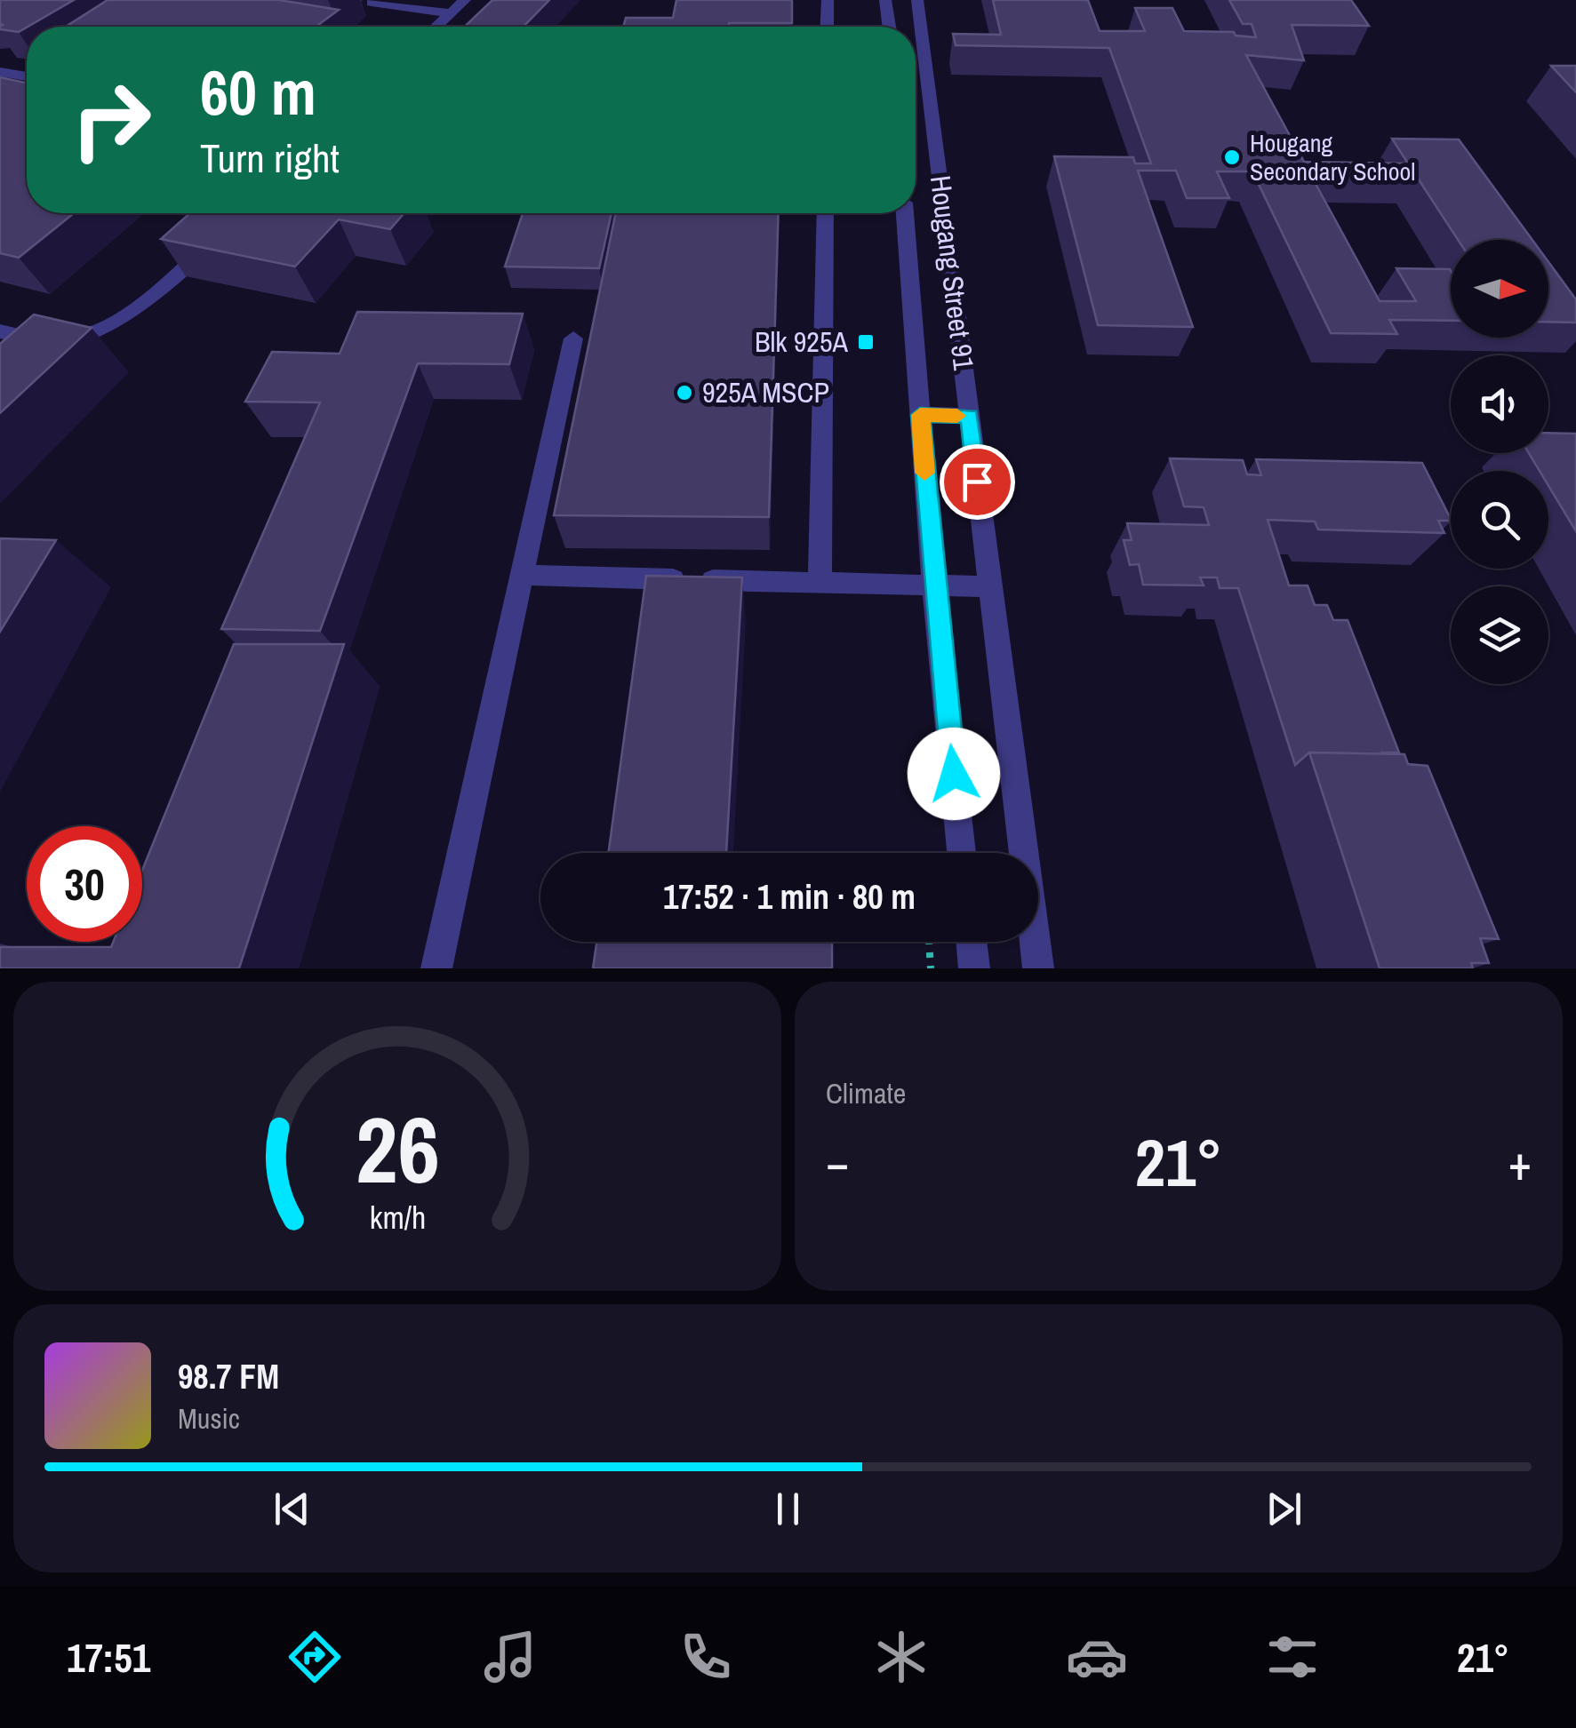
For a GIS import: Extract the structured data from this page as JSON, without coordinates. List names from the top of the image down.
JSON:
{
  "streets": {
    "street": ["Hougang Street 91"]
  },
  "places": {
    "other": ["Hougang Secondary School", "925A MSCP"],
    "transit": ["Blk 925A"]
  },
  "north": "right",
  "page": {
    "turn": ["60 m", "Turn right"],
    "limit": "30",
    "trip": "17:52 · 1 min · 80 m",
    "tile": "Climate",
    "heat": ["−", "21°", "+"],
    "song": ["98.7 FM", "Music"],
    "tabs": ["17:51", "21°"],
    "gauge": ["26", "km/h"]
  }
}
